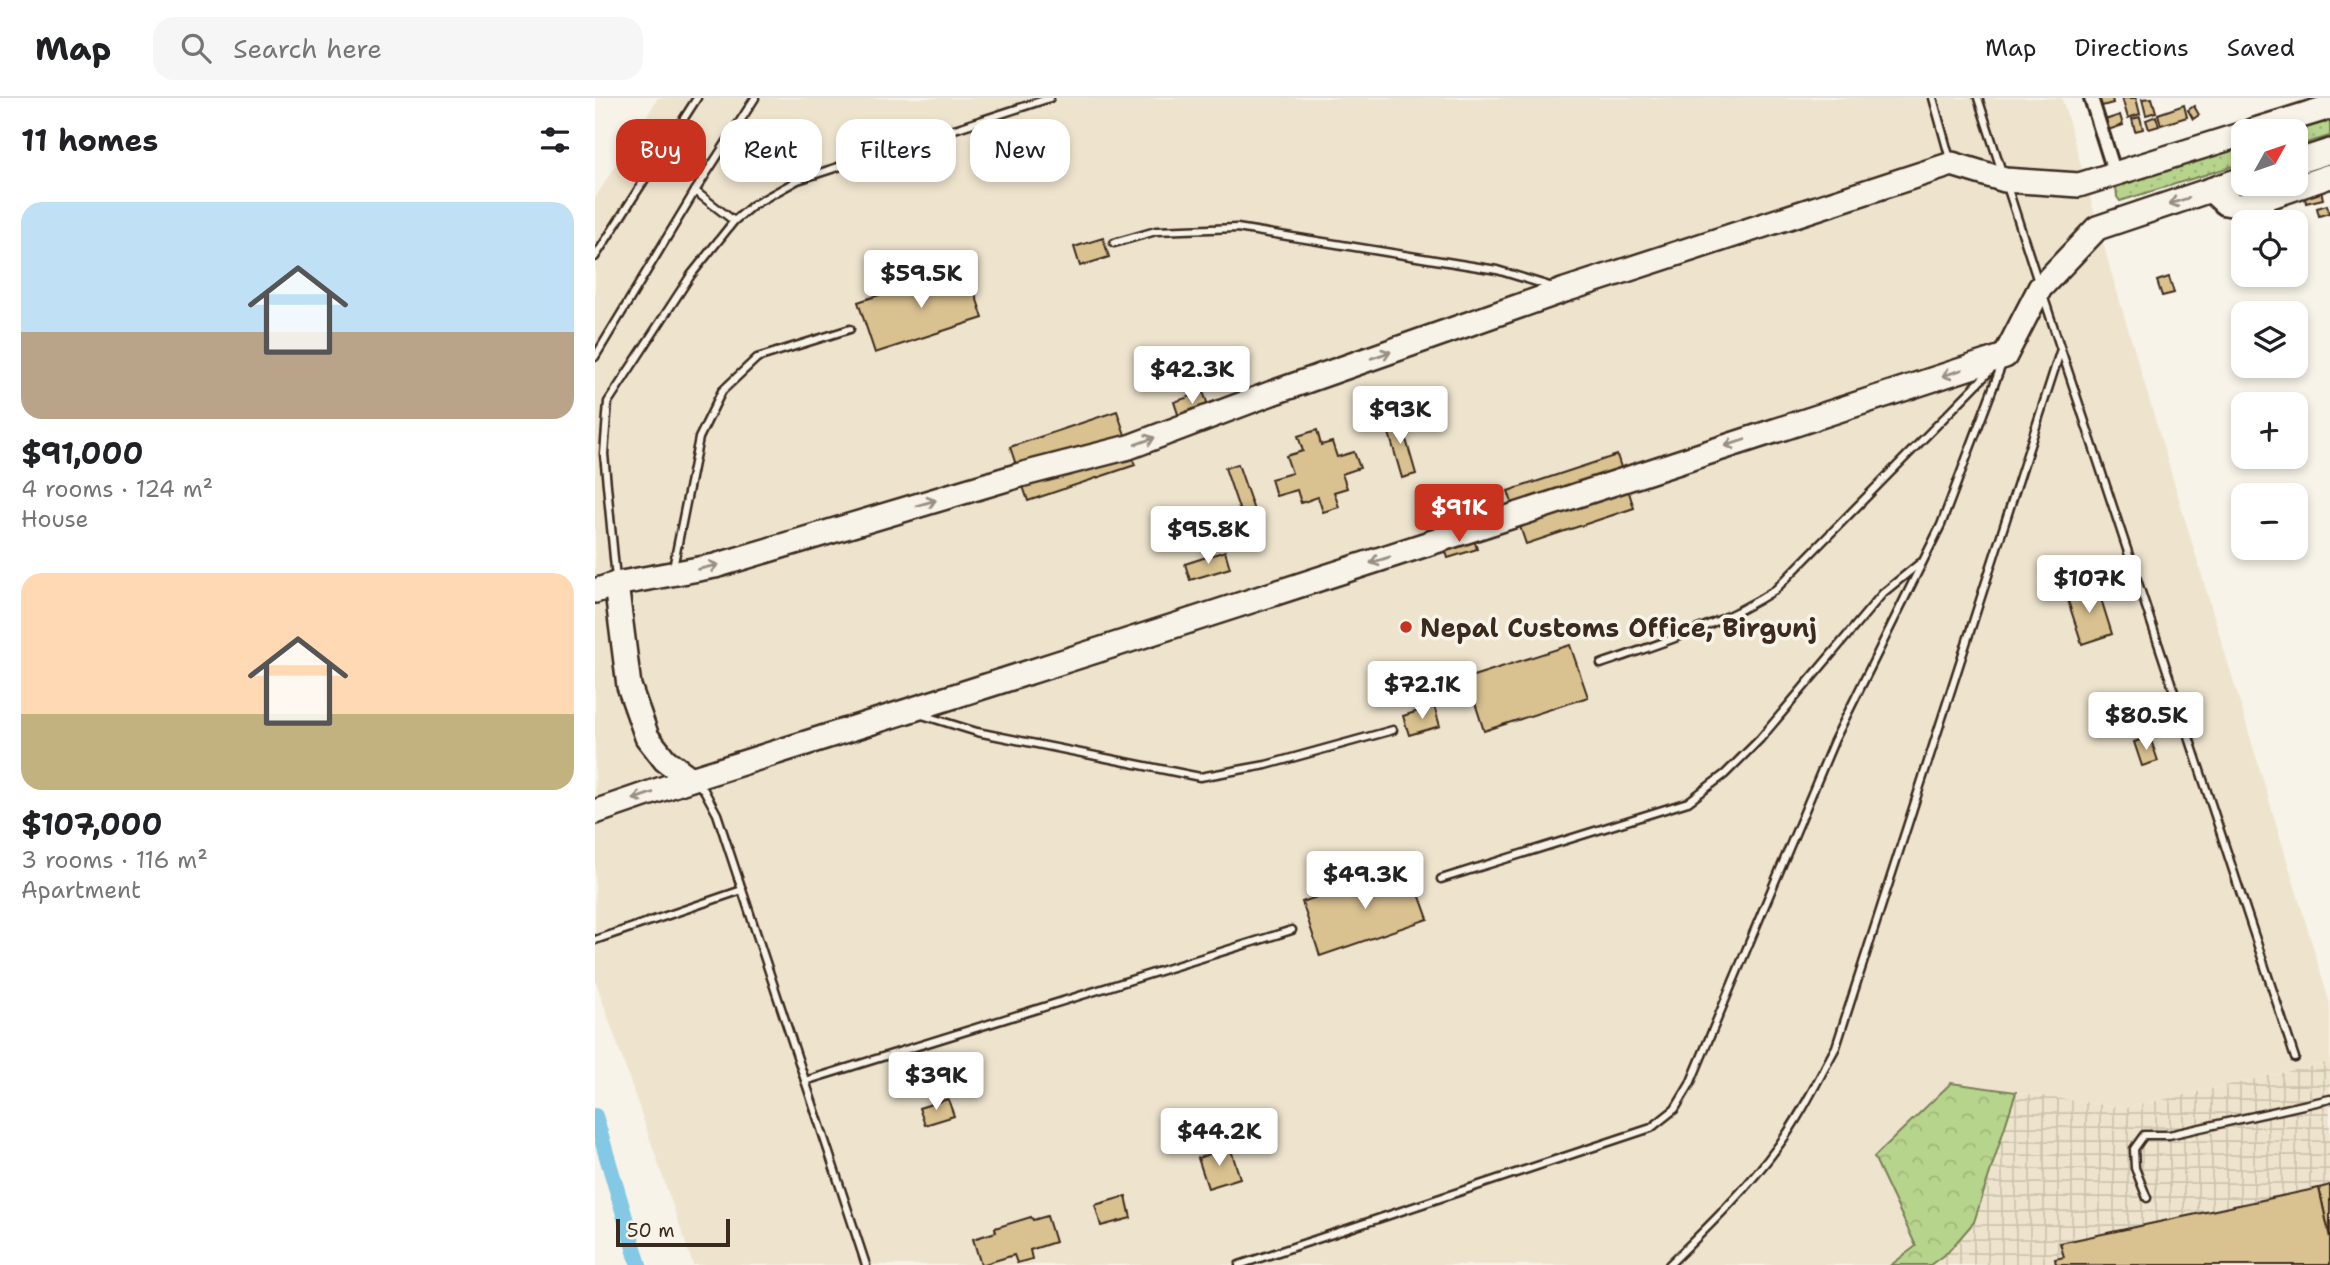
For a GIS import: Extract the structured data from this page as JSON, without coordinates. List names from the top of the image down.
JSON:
{
  "places": ["Nepal Customs Office, Birgunj"],
  "scale_bar": "50 m",
  "north": "top right",
  "page": {
    "header": "Map",
    "search": "Search here",
    "nav": ["Map", "Directions", "Saved"],
    "heading": "11 homes",
    "map_buttons": ["+", "−"],
    "chip": [
      "Buy",
      "Rent",
      "Filters",
      "New"
    ],
    "list": [
      {
        "name": "$91,000",
        "note": "4 rooms · 124 m² · House"
      },
      {
        "name": "$107,000",
        "note": "3 rooms · 116 m² · Apartment"
      }
    ],
    "price": [
      "$59.5K",
      "$42.3K",
      "$93K",
      "$91K",
      "$95.8K",
      "$107K",
      "$72.1K",
      "$80.5K",
      "$49.3K",
      "$39K",
      "$44.2K"
    ],
    "scale": "50 m"
  }
}
